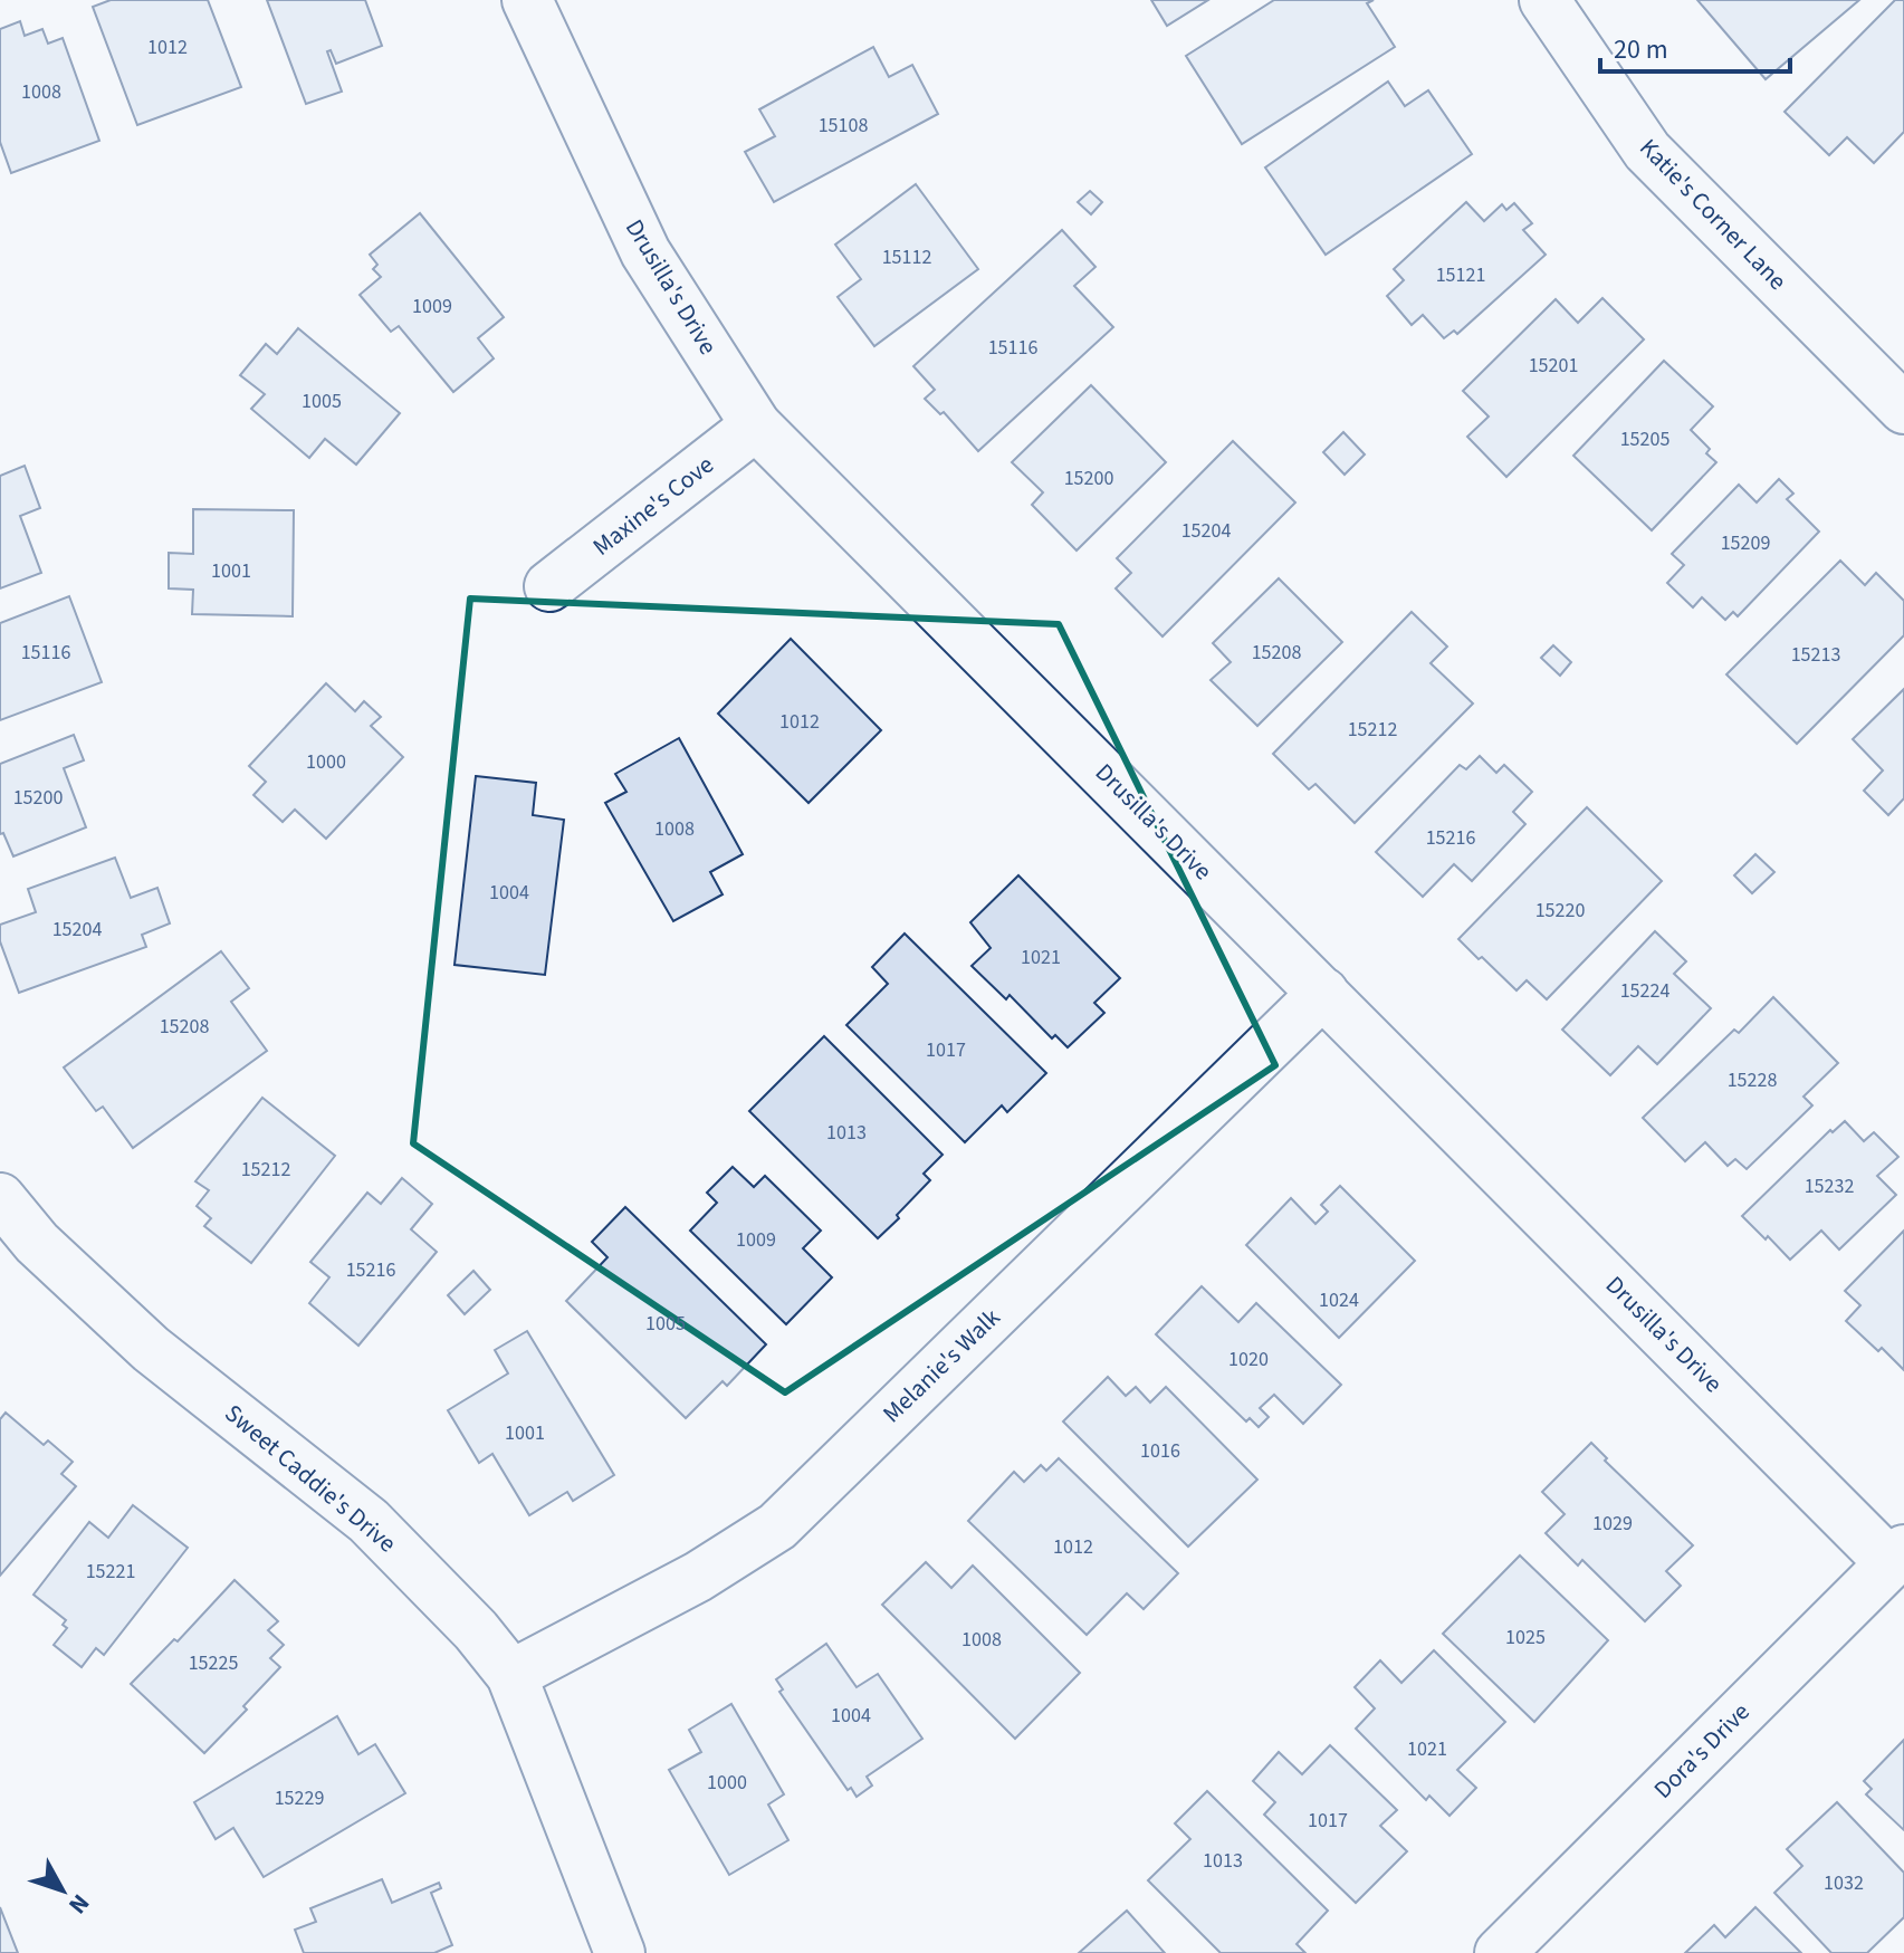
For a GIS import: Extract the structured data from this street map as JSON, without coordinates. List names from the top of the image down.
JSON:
{
  "streets": {
    "street": [
      "Katie's Corner Lane",
      "Drusilla's Drive",
      "Maxine's Cove",
      "Melanie's Walk",
      "Sweet Caddie's Drive",
      "Dora's Drive"
    ]
  },
  "crossings": [
    ["Drusilla's Drive", "Maxine's Cove"],
    ["Drusilla's Drive", "Melanie's Walk"],
    ["Drusilla's Drive", "Dora's Drive"],
    ["Melanie's Walk", "Sweet Caddie's Drive"]
  ],
  "house_numbers": [
    "1012",
    "1008",
    "15108",
    "15112",
    "15121",
    "1009",
    "15116",
    "15201",
    "1005",
    "15205",
    "15200",
    "15204",
    "15209",
    "1001",
    "15116",
    "15208",
    "15213",
    "1012",
    "15212",
    "1000",
    "15200",
    "1008",
    "15216",
    "1004",
    "15220",
    "15204",
    "1021",
    "15224",
    "15208",
    "1017",
    "15228",
    "1013",
    "15212",
    "15232",
    "1009",
    "15216",
    "1024",
    "1005",
    "1020",
    "1001",
    "1016",
    "1029",
    "1012",
    "15221",
    "1025",
    "1008",
    "15225",
    "1004",
    "1021",
    "1000",
    "15229",
    "1017",
    "1013",
    "1032"
  ],
  "scale_bar": "20 m",
  "north": "bottom right"
}
